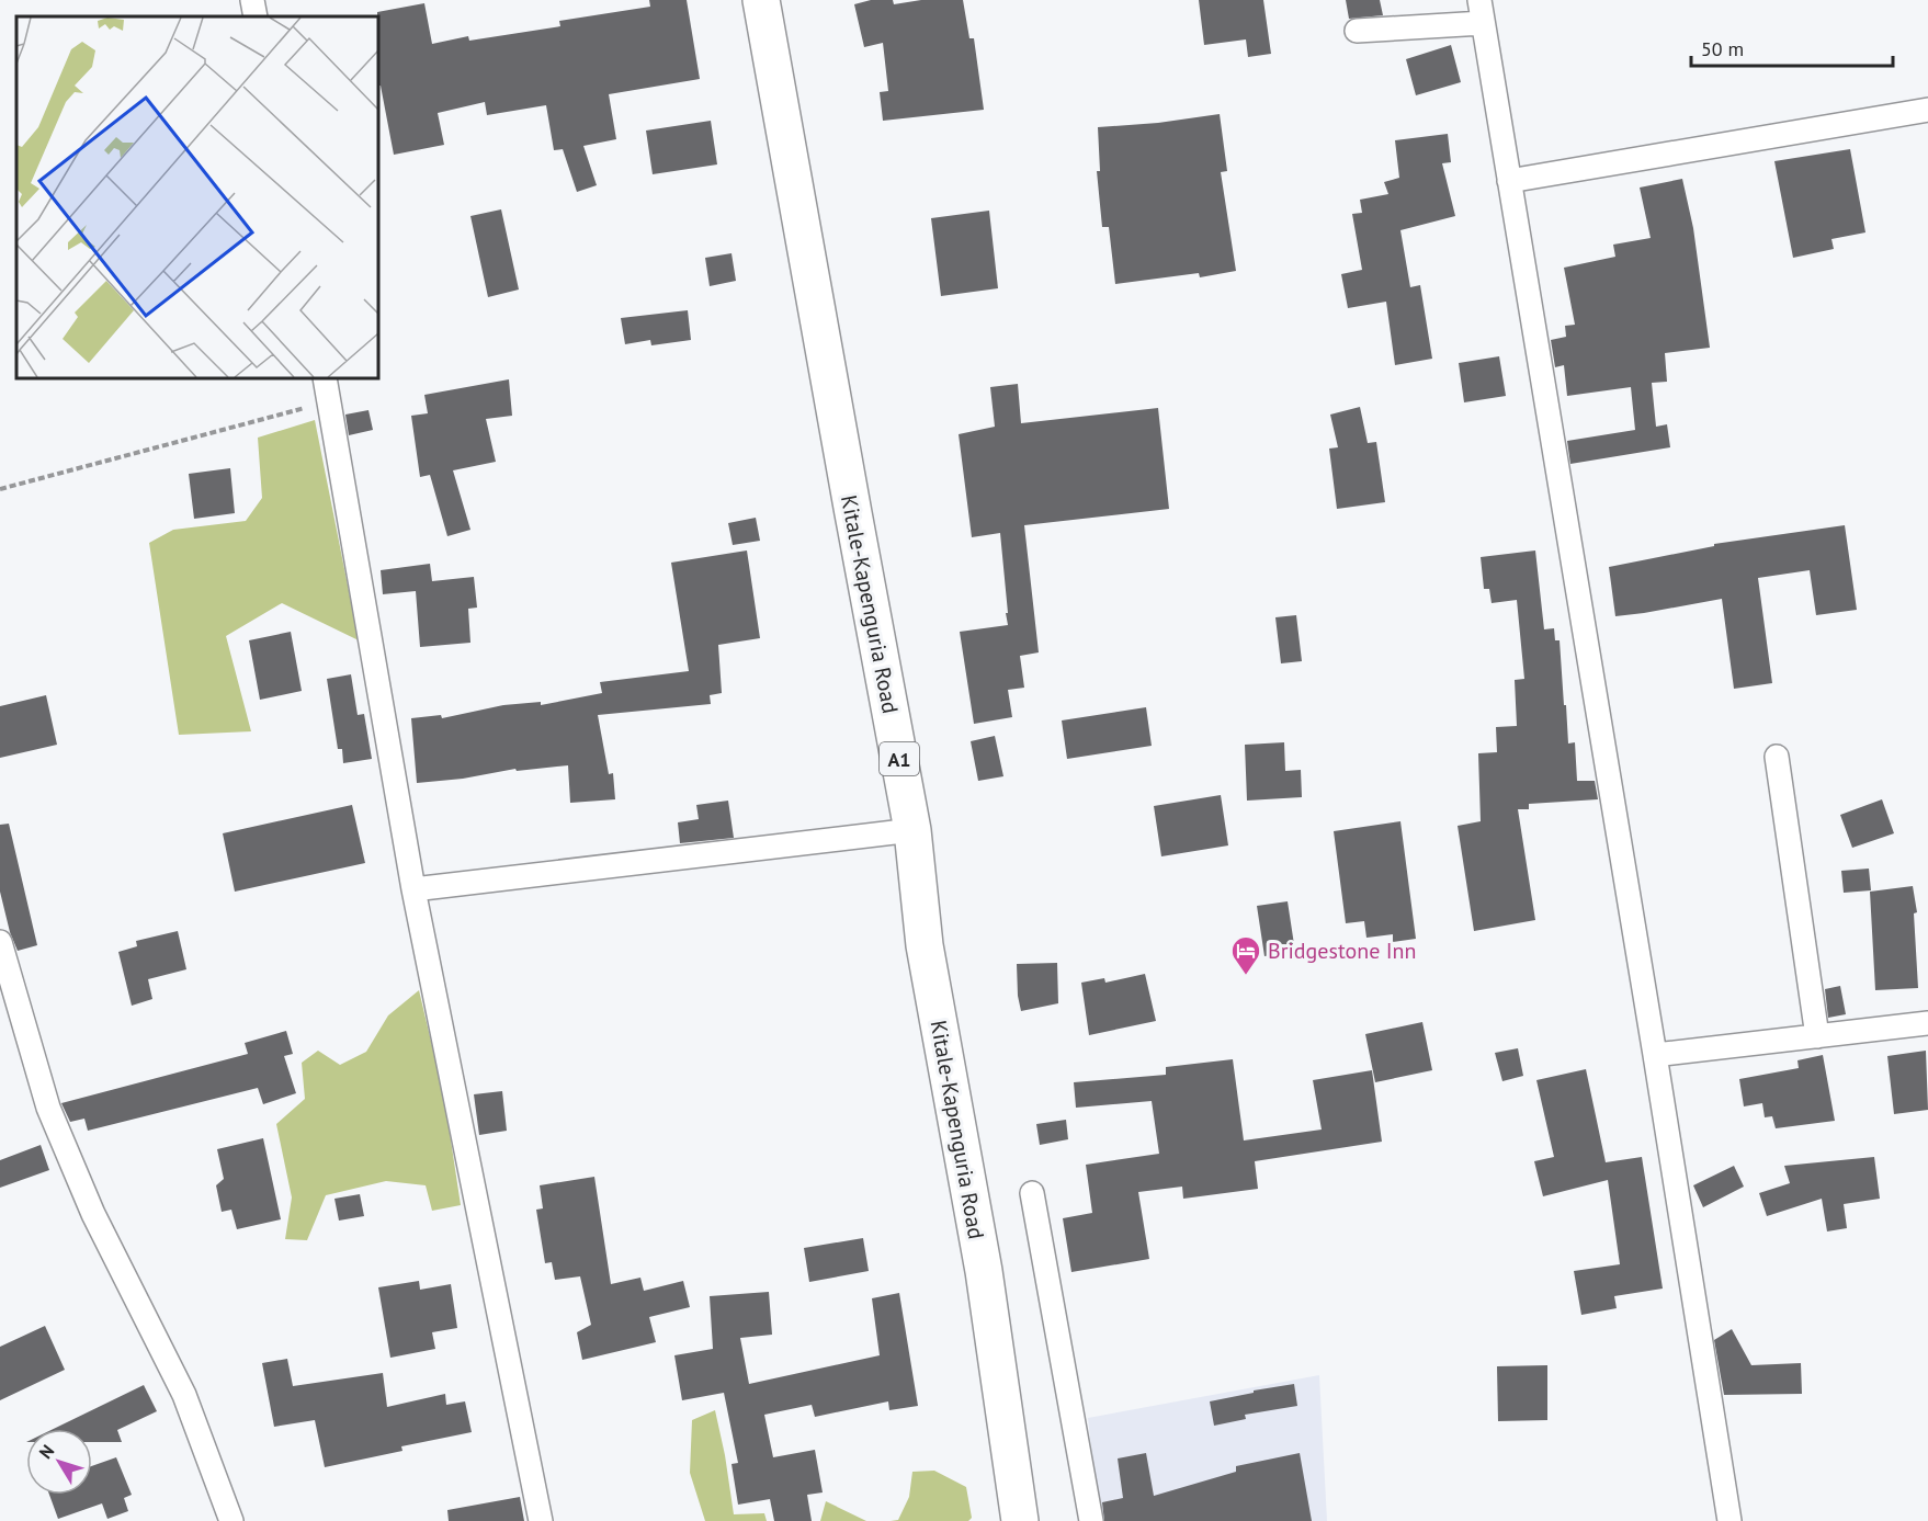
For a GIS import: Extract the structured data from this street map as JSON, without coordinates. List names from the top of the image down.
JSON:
{
  "streets": {
    "highway": ["Kitale-Kapenguria Road", "A1"]
  },
  "places": {
    "hotel": ["Bridgestone Inn"]
  },
  "scale_bar": "50 m",
  "north": "top left"
}
